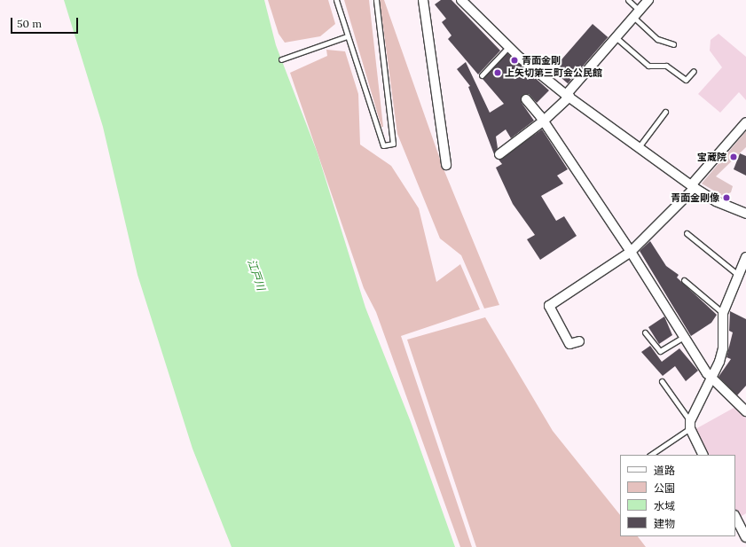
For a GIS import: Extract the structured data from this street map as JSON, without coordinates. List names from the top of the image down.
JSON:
{
  "water": ["江戸川"],
  "places": [
    "青面金剛",
    "上矢切第三町会公民館",
    "宝蔵院",
    "青面金剛像"
  ],
  "legend": [
    "道路",
    "公園",
    "水域",
    "建物"
  ],
  "scale_bar": "50 m"
}
